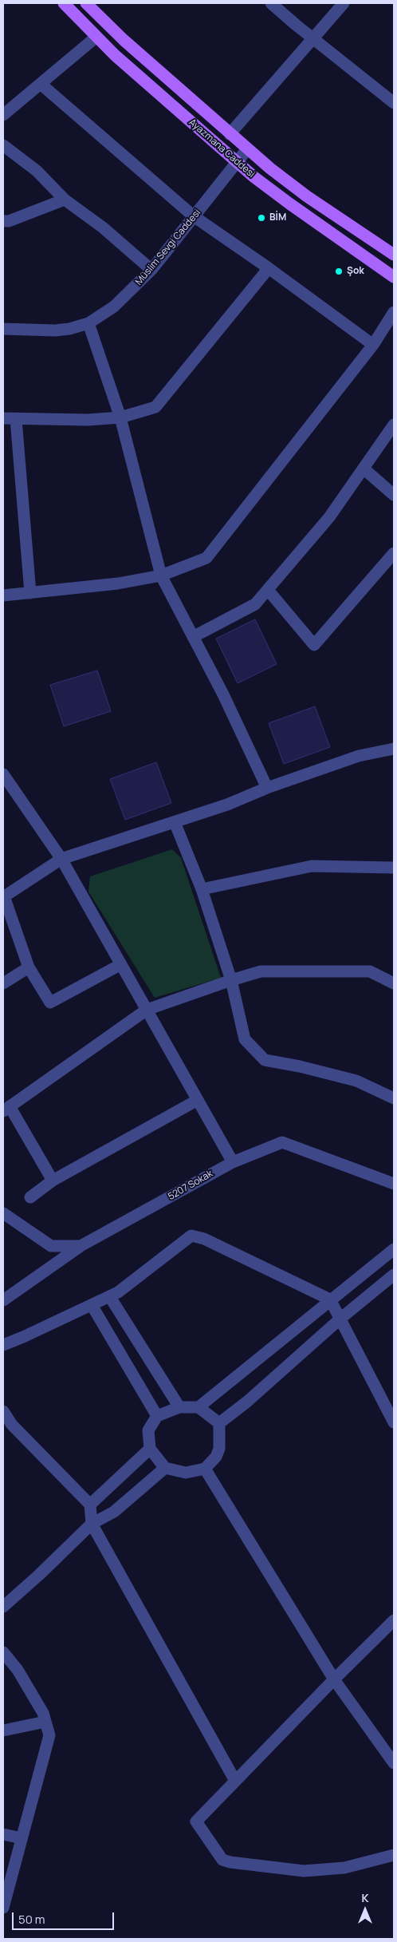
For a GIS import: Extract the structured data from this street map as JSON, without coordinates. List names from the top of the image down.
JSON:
{
  "streets": {
    "main road": ["Ayazmana Caddesi"],
    "street": ["Müslim Sevgi Caddesi", "5207 Sokak"]
  },
  "crossings": [
    ["Ayazmana Caddesi", "Müslim Sevgi Caddesi"]
  ],
  "places": ["BİM", "Şok"],
  "scale_bar": "50 m",
  "north": "top"
}
